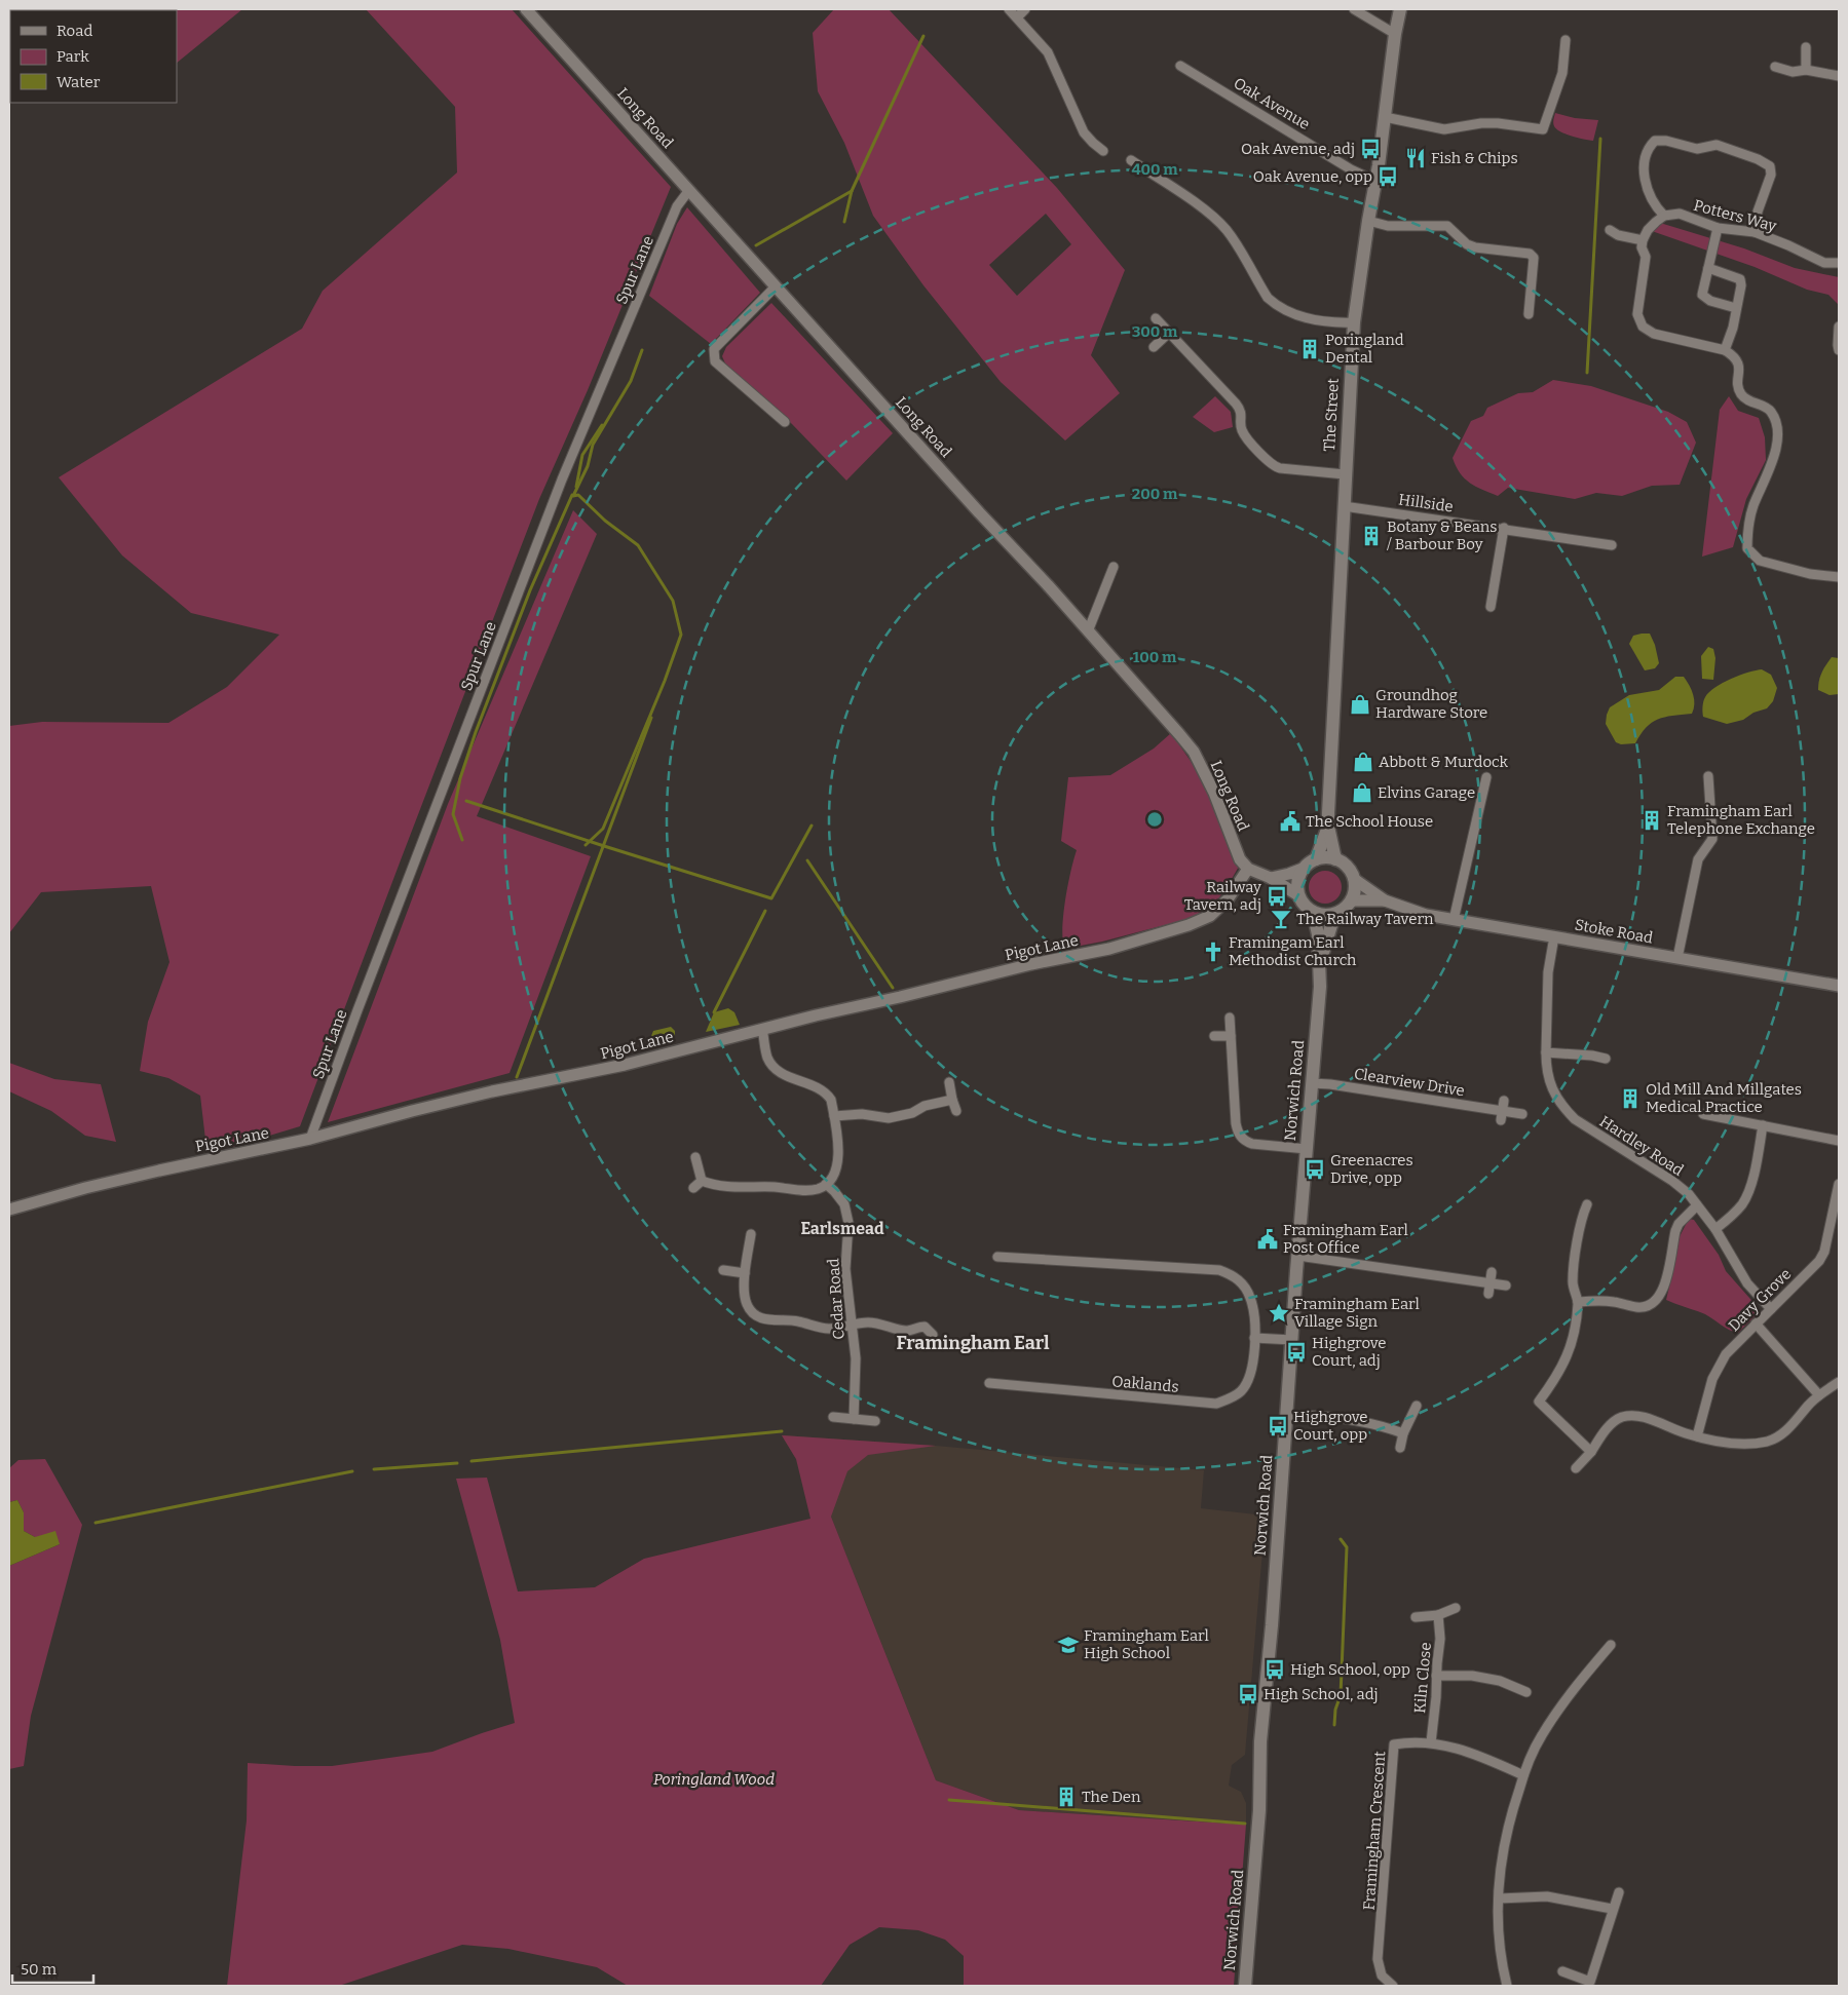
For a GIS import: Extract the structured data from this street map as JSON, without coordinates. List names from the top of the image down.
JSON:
{
  "streets": {
    "main road": ["The Street", "Norwich Road"],
    "street": [
      "Oak Avenue",
      "Long Road",
      "Potters Way",
      "Spur Lane",
      "Hillside",
      "Stoke Road",
      "Pigot Lane",
      "Clearview Drive",
      "Hardley Road",
      "Cedar Road",
      "Davy Grove",
      "Oaklands",
      "Kiln Close",
      "Framingham Crescent"
    ]
  },
  "crossings": [
    ["Oak Avenue", "The Street"],
    ["Long Road", "Spur Lane"],
    ["Long Road", "Pigot Lane"],
    ["Spur Lane", "Pigot Lane"],
    ["The Street", "Hillside"],
    ["The Street", "Stoke Road"],
    ["The Street", "Norwich Road"],
    ["Stoke Road", "Norwich Road"],
    ["Stoke Road", "Hardley Road"],
    ["Clearview Drive", "Norwich Road"],
    ["Hardley Road", "Davy Grove"],
    ["Kiln Close", "Framingham Crescent"]
  ],
  "districts": ["Earlsmead", "Framingham Earl"],
  "parks": ["Poringland Wood"],
  "places": {
    "bus stop": [
      "Oak Avenue, adj",
      "Oak Avenue, opp",
      "Railway Tavern, adj",
      "Greenacres Drive, opp",
      "Highgrove Court, adj",
      "Highgrove Court, opp",
      "High School, opp",
      "High School, adj"
    ],
    "restaurant": ["Fish & Chips"],
    "building": [
      "Poringland Dental",
      "Botany & Beans / Barbour Boy",
      "Framingham Earl Telephone Exchange",
      "Old Mill And Millgates Medical Practice",
      "The Den"
    ],
    "shop": ["Groundhog Hardware Store", "Abbott & Murdock", "Elvins Garage"],
    "public building": ["The School House", "Framingham Earl Post Office"],
    "bar": ["The Railway Tavern"],
    "church": ["Framingam Earl Methodist Church"],
    "place": ["Framingham Earl Village Sign"],
    "school or university": ["Framingham Earl High School"]
  },
  "legend": ["Road", "Park", "Water"],
  "scale_bar": "50 m",
  "rings": [
    "400 m",
    "300 m",
    "200 m",
    "100 m"
  ]
}
